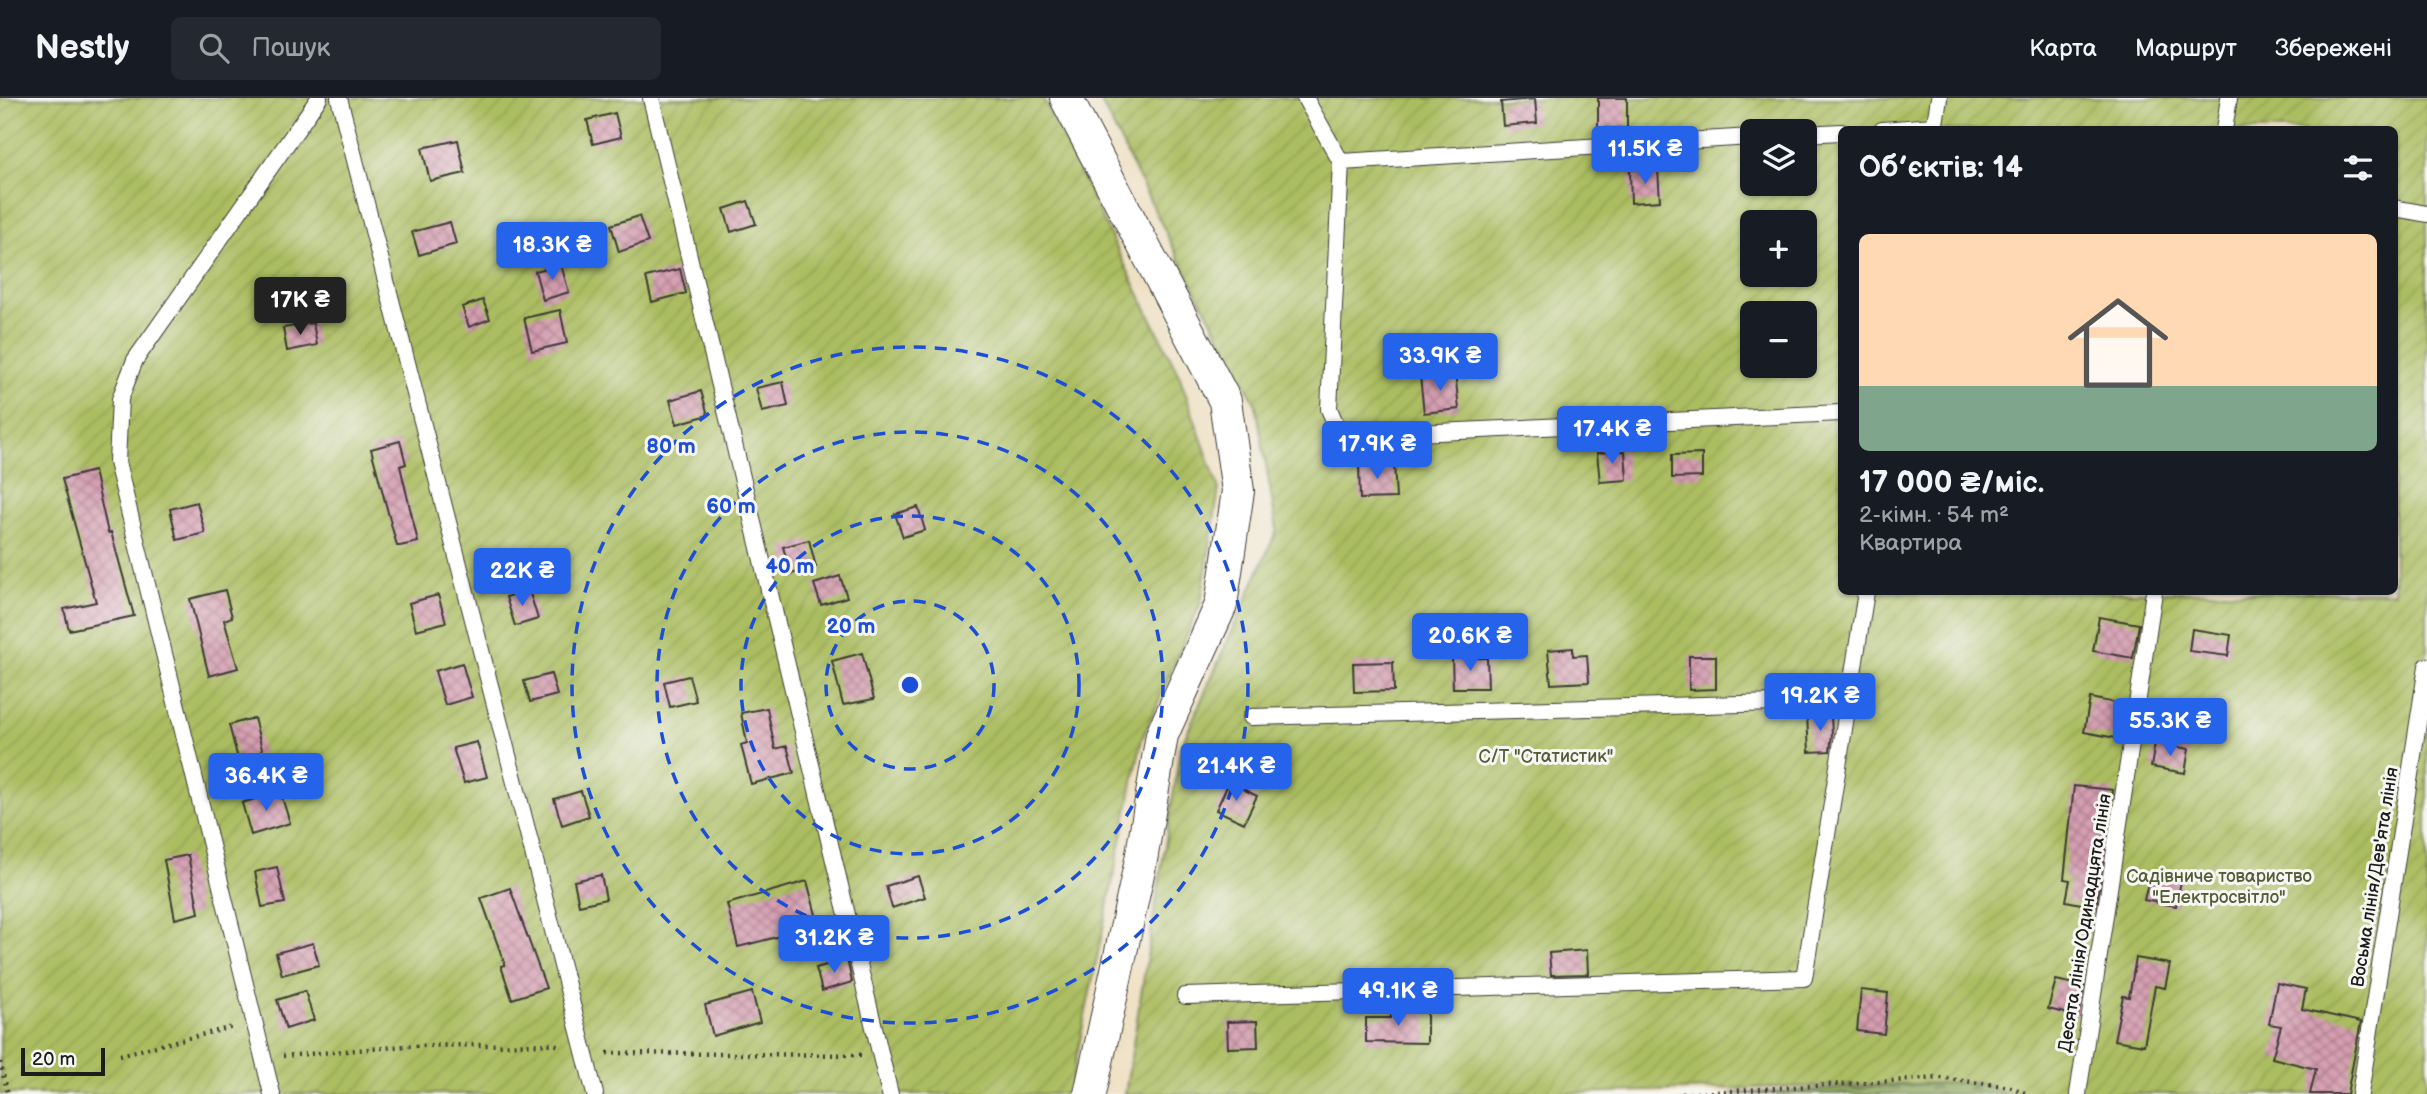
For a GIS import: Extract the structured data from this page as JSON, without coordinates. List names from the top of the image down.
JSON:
{
  "streets": {
    "lane": ["Восьма лінія/Дев'ята лінія", "Десята лінія/Одинадцята лінія"]
  },
  "parks": ["С/Т \"Статистик\"", "Садівниче товариство \"Електросвітло\""],
  "scale_bar": "20 m",
  "page": {
    "header": "Nestly",
    "search": "Пошук",
    "nav": ["Карта", "Маршрут", "Збережені"],
    "map_buttons": ["+", "−"],
    "price": [
      "11.5K ₴",
      "18.3K ₴",
      "17K ₴",
      "33.9K ₴",
      "17.4K ₴",
      "17.9K ₴",
      "22K ₴",
      "20.6K ₴",
      "19.2K ₴",
      "55.3K ₴",
      "21.4K ₴",
      "36.4K ₴",
      "31.2K ₴",
      "49.1K ₴"
    ],
    "heading": "Об’єктів: 14",
    "list": [
      {
        "name": "17 000 ₴/міс.",
        "note": "2-кімн. · 54 m² · Квартира"
      }
    ],
    "scale": "20 m"
  },
  "rings": [
    "80 m",
    "60 m",
    "40 m",
    "20 m"
  ]
}
